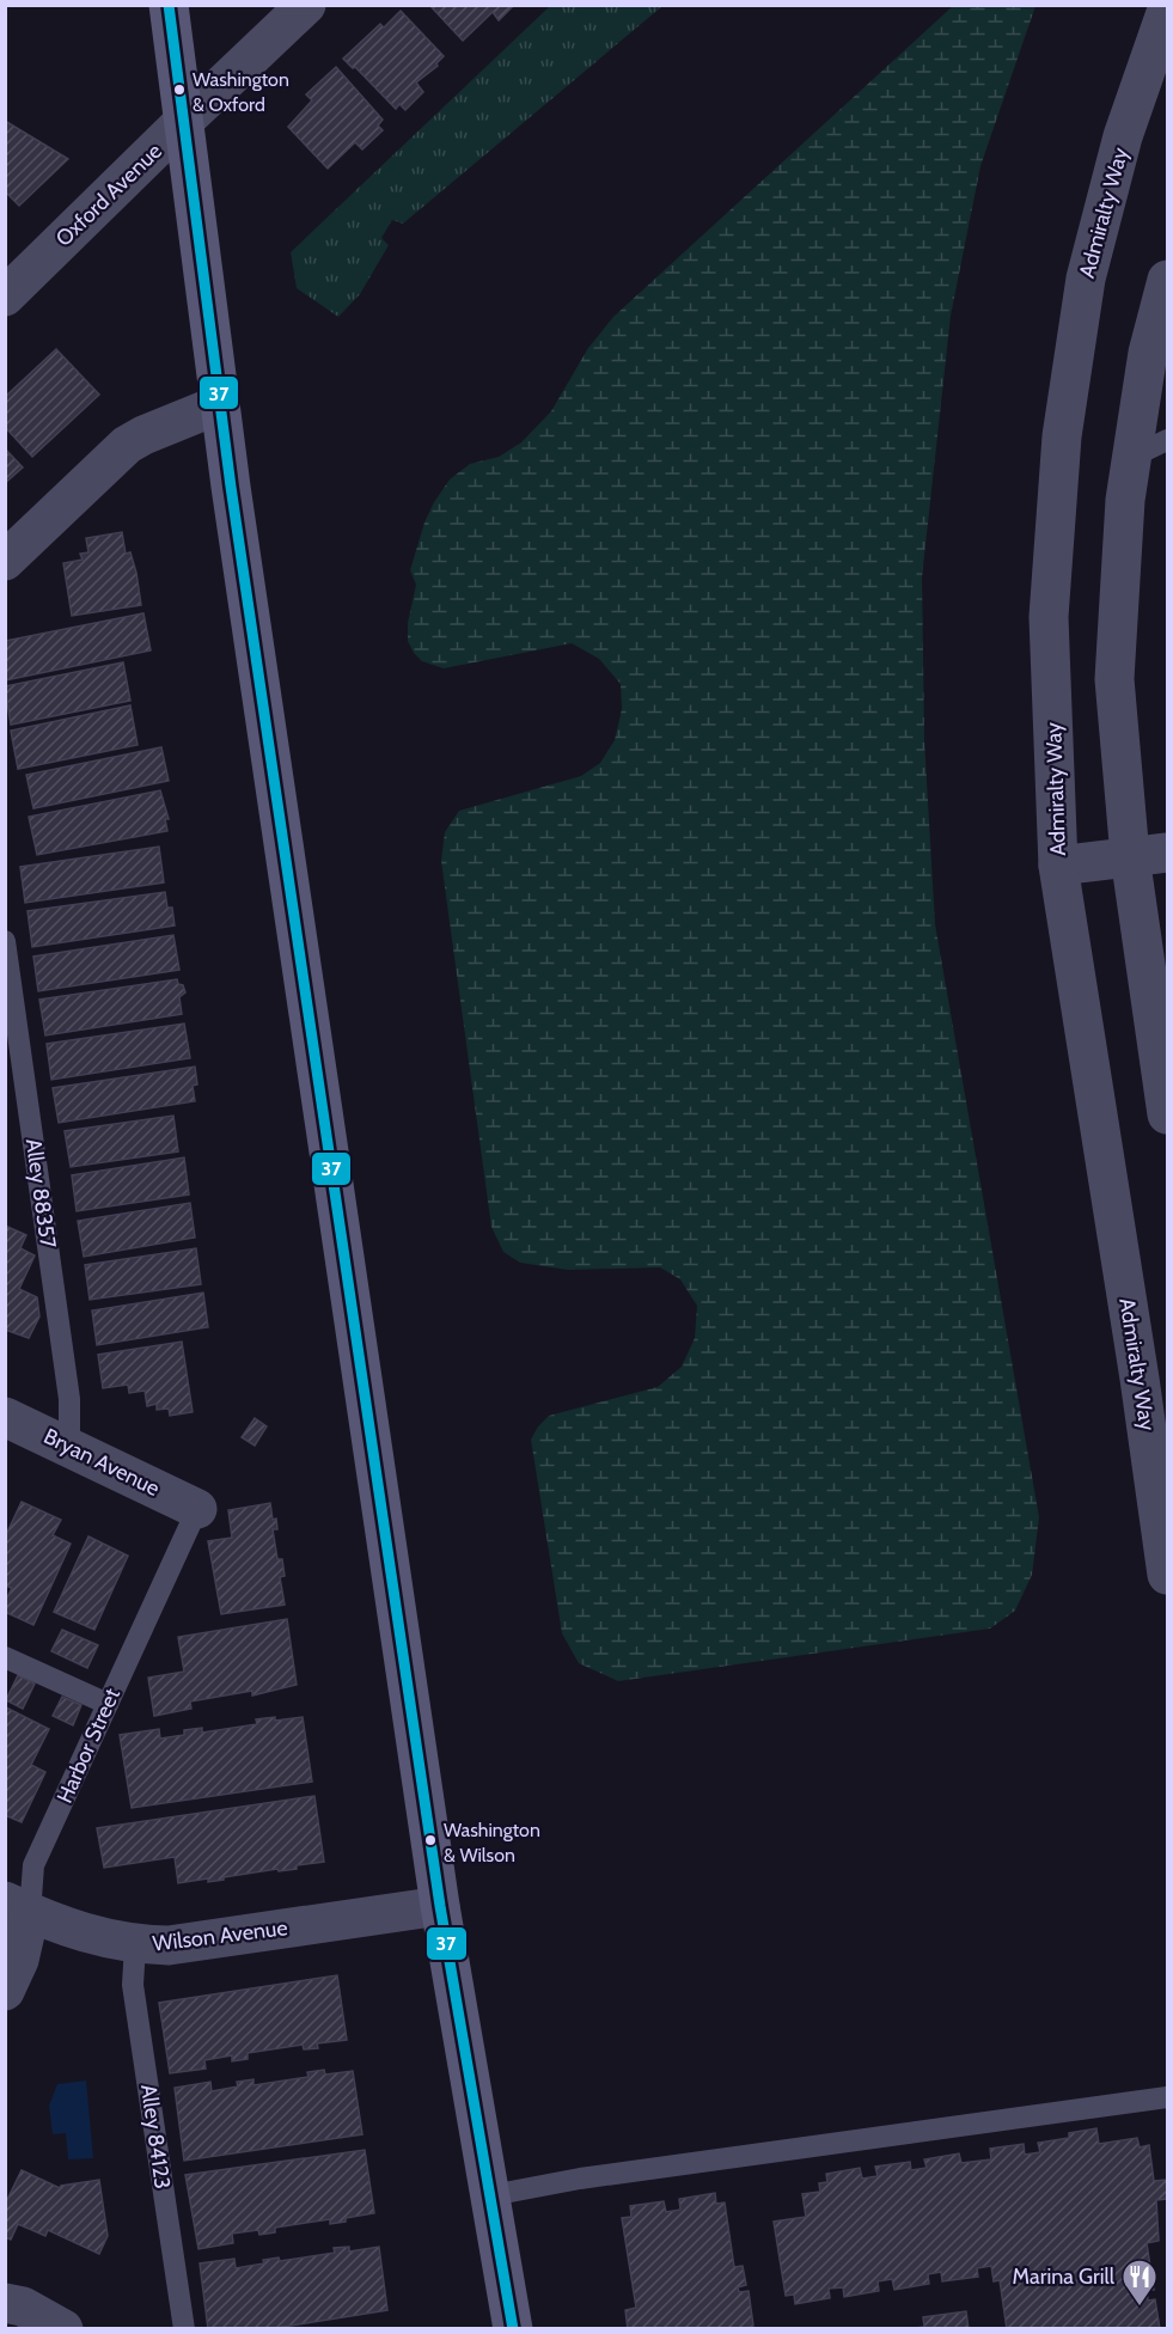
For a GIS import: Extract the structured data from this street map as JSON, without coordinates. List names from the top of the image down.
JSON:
{
  "streets": {
    "street": [
      "Oxford Avenue",
      "Admiralty Way",
      "Bryan Avenue",
      "Harbor Street",
      "Wilson Avenue"
    ],
    "lane": ["Alley 88357", "Alley 84123"]
  },
  "crossings": [
    ["Alley 88357", "Bryan Avenue"],
    ["Bryan Avenue", "Harbor Street"],
    ["Harbor Street", "Wilson Avenue"],
    ["Wilson Avenue", "Alley 84123"]
  ],
  "places": {
    "other": ["Washington & Oxford", "Washington & Wilson"],
    "restaurant": ["Marina Grill"]
  },
  "lines": ["transit line 37"]
}
